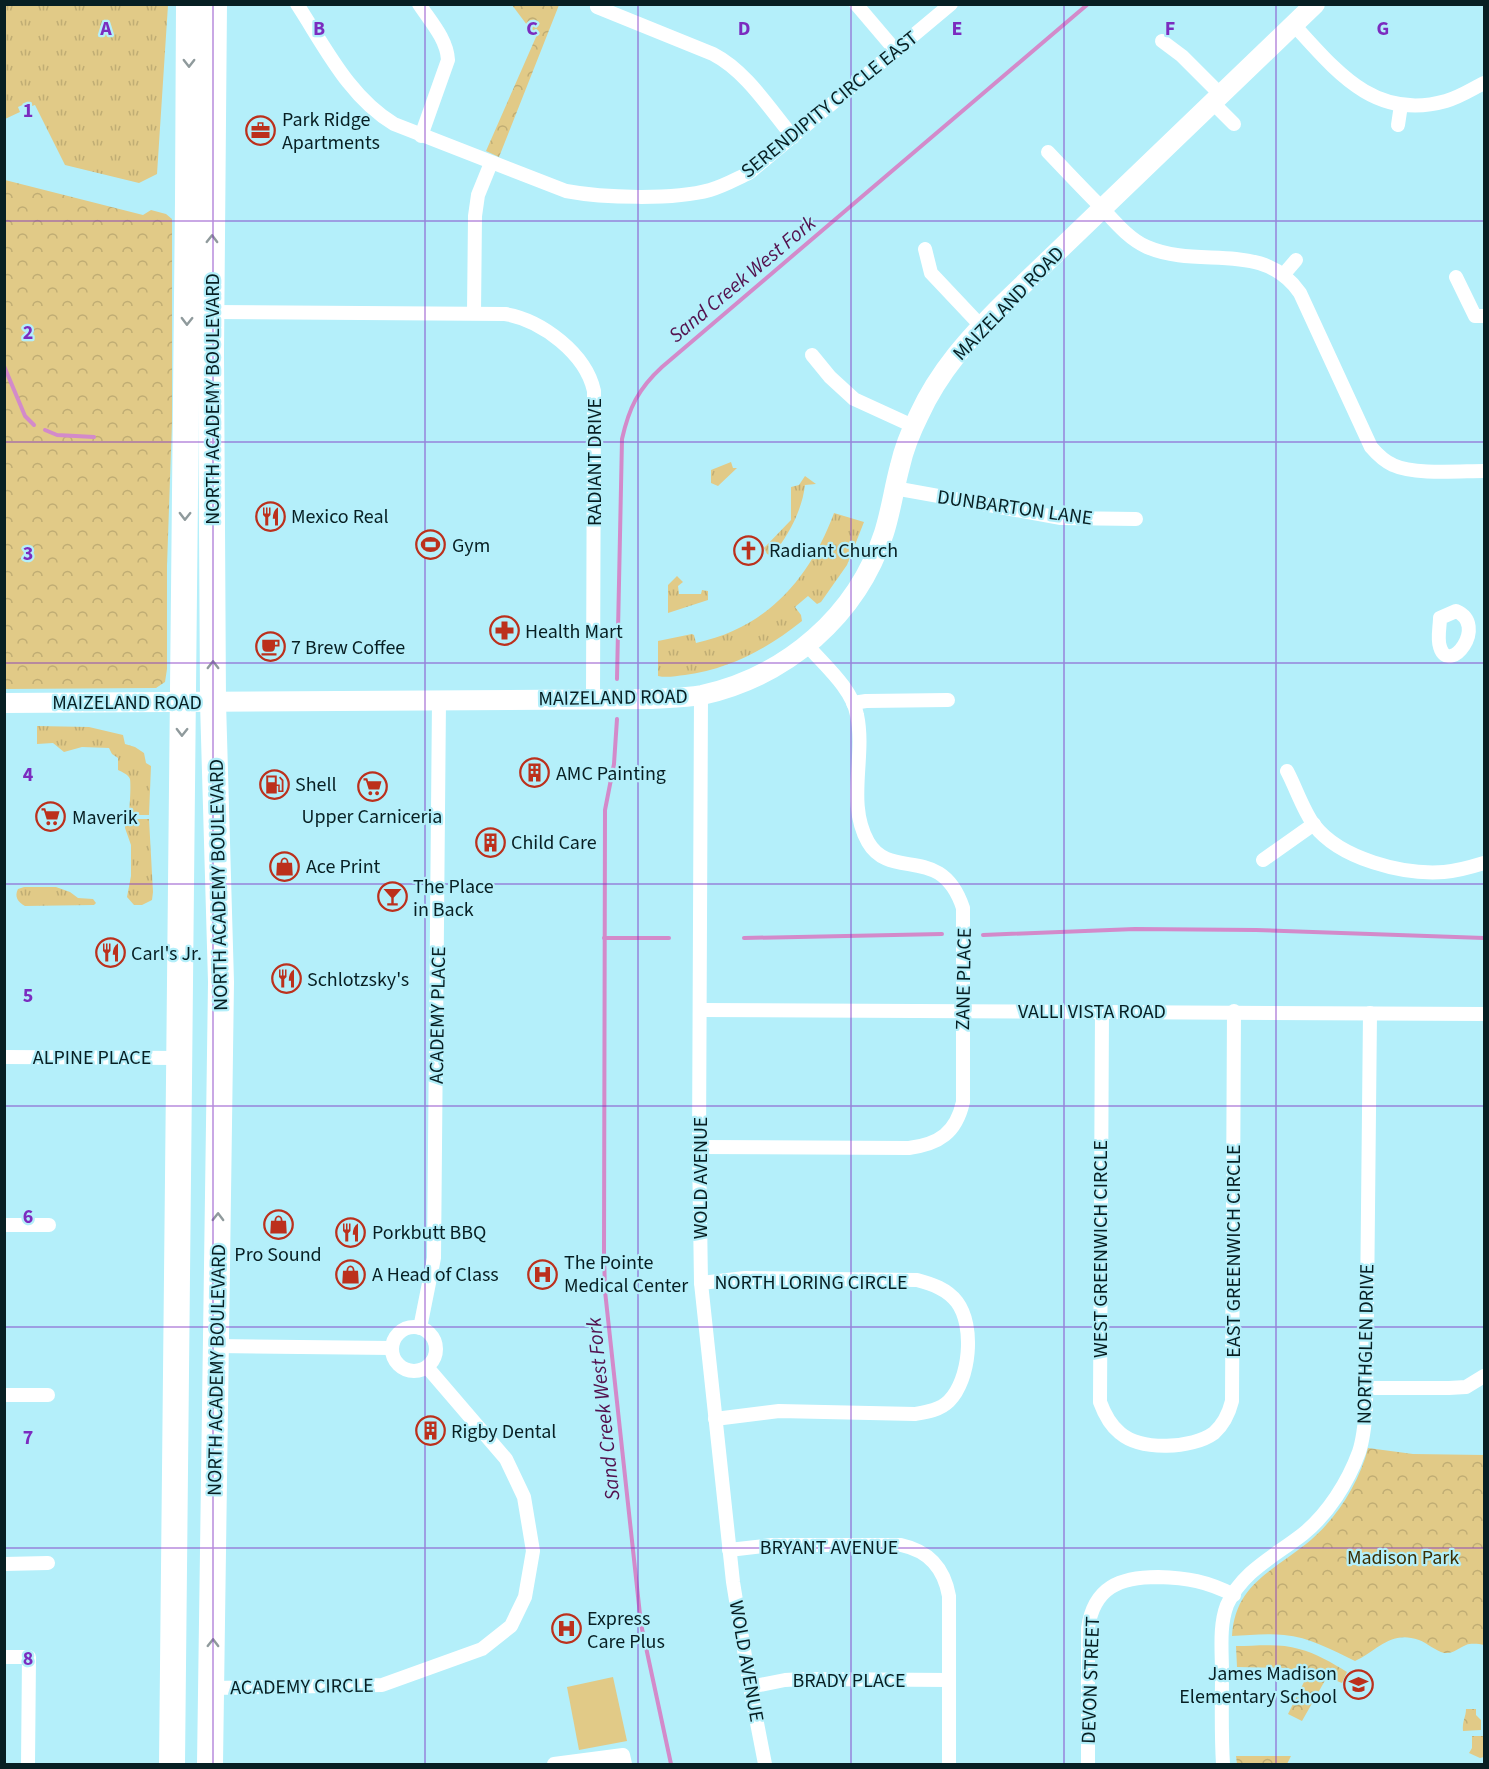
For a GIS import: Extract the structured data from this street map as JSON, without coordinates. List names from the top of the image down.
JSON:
{
  "streets": {
    "highway": ["NORTH ACADEMY BOULEVARD"],
    "main road": ["MAIZELAND ROAD"],
    "street": [
      "SERENDIPITY CIRCLE EAST",
      "RADIANT DRIVE",
      "DUNBARTON LANE",
      "ZANE PLACE",
      "VALLI VISTA ROAD",
      "ACADEMY PLACE",
      "ALPINE PLACE",
      "WOLD AVENUE",
      "WEST GREENWICH CIRCLE",
      "EAST GREENWICH CIRCLE",
      "NORTH LORING CIRCLE",
      "NORTHGLEN DRIVE",
      "BRYANT AVENUE",
      "BRADY PLACE",
      "DEVON STREET",
      "ACADEMY CIRCLE"
    ]
  },
  "crossings": [
    ["MAIZELAND ROAD", "NORTH ACADEMY BOULEVARD"],
    ["MAIZELAND ROAD", "RADIANT DRIVE"],
    ["MAIZELAND ROAD", "DUNBARTON LANE"],
    ["MAIZELAND ROAD", "ZANE PLACE"],
    ["MAIZELAND ROAD", "ACADEMY PLACE"],
    ["MAIZELAND ROAD", "WOLD AVENUE"],
    ["NORTH ACADEMY BOULEVARD", "RADIANT DRIVE"],
    ["NORTH ACADEMY BOULEVARD", "ALPINE PLACE"],
    ["NORTH ACADEMY BOULEVARD", "ACADEMY CIRCLE"],
    ["ZANE PLACE", "VALLI VISTA ROAD"],
    ["ZANE PLACE", "WOLD AVENUE"],
    ["VALLI VISTA ROAD", "WOLD AVENUE"],
    ["VALLI VISTA ROAD", "WEST GREENWICH CIRCLE"],
    ["VALLI VISTA ROAD", "EAST GREENWICH CIRCLE"],
    ["VALLI VISTA ROAD", "NORTHGLEN DRIVE"],
    ["ACADEMY PLACE", "ACADEMY CIRCLE"],
    ["WOLD AVENUE", "NORTH LORING CIRCLE"],
    ["WOLD AVENUE", "BRYANT AVENUE"],
    ["WOLD AVENUE", "BRADY PLACE"],
    ["WEST GREENWICH CIRCLE", "EAST GREENWICH CIRCLE"],
    ["NORTHGLEN DRIVE", "DEVON STREET"],
    ["BRYANT AVENUE", "BRADY PLACE"]
  ],
  "water": ["Sand Creek West Fork"],
  "parks": ["Madison Park"],
  "places": {
    "office": ["Park Ridge Apartments"],
    "restaurant": [
      "Mexico Real",
      "Carl's Jr.",
      "Schlotzsky's",
      "Porkbutt BBQ"
    ],
    "sports": ["Gym"],
    "church": ["Radiant Church"],
    "pharmacy": ["Health Mart"],
    "cafe": ["7 Brew Coffee"],
    "building": ["AMC Painting", "Child Care", "Rigby Dental"],
    "fuel station": ["Shell"],
    "supermarket": ["Upper Carniceria", "Maverik"],
    "shop": ["Ace Print", "Pro Sound", "A Head of Class"],
    "bar": ["The Place in Back"],
    "hospital": ["The Pointe Medical Center", "Express Care Plus"],
    "school or university": ["James Madison Elementary School"]
  },
  "grid": {
    "columns": [
      "A",
      "B",
      "C",
      "D",
      "E",
      "F",
      "G"
    ],
    "rows": [
      "1",
      "2",
      "3",
      "4",
      "5",
      "6",
      "7",
      "8"
    ]
  }
}
